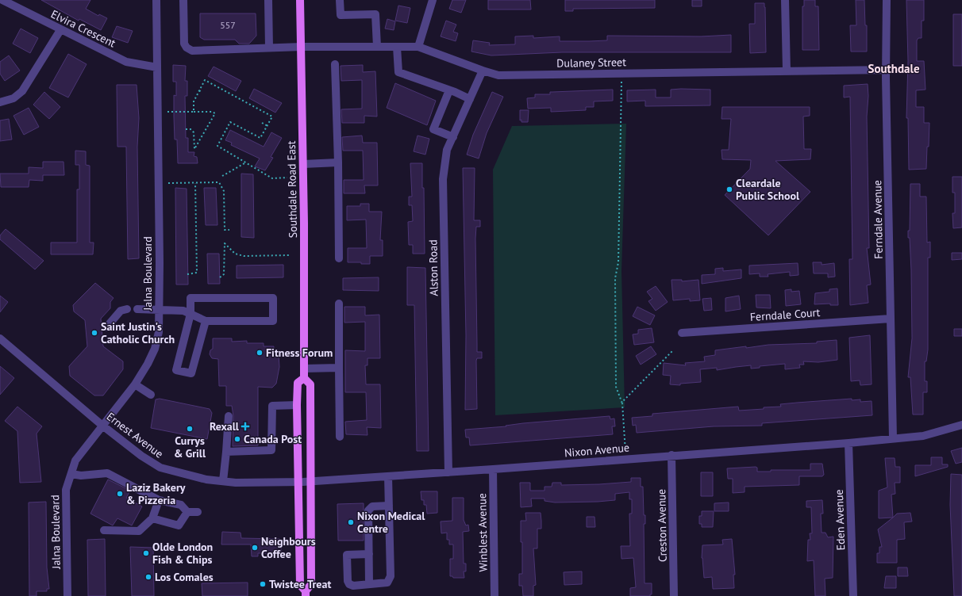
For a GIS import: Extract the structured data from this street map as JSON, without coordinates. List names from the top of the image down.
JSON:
{
  "streets": {
    "main road": ["Southdale Road East"],
    "street": [
      "Elvira Crescent",
      "Dulaney Street",
      "Ferndale Avenue",
      "Alston Road",
      "Jalna Boulevard",
      "Ferndale Court",
      "Ernest Avenue",
      "Nixon Avenue",
      "Eden Avenue",
      "Creston Avenue",
      "Winblest Avenue"
    ]
  },
  "crossings": [
    ["Elvira Crescent", "Jalna Boulevard"],
    ["Dulaney Street", "Southdale Road East"],
    ["Dulaney Street", "Ferndale Avenue"],
    ["Dulaney Street", "Alston Road"],
    ["Southdale Road East", "Ernest Avenue"],
    ["Southdale Road East", "Nixon Avenue"],
    ["Ferndale Avenue", "Ferndale Court"],
    ["Ferndale Avenue", "Nixon Avenue"],
    ["Alston Road", "Nixon Avenue"],
    ["Jalna Boulevard", "Ernest Avenue"],
    ["Ernest Avenue", "Nixon Avenue"],
    ["Nixon Avenue", "Eden Avenue"],
    ["Nixon Avenue", "Creston Avenue"],
    ["Nixon Avenue", "Winblest Avenue"]
  ],
  "districts": ["Southdale"],
  "places": {
    "other": [
      "Cleardale Public School",
      "Saint Justin's Catholic Church",
      "Fitness Forum",
      "Currys & Grill",
      "Canada Post",
      "Laziz Bakery & Pizzeria",
      "Nixon Medical Centre",
      "Neighbours Coffee",
      "Olde London Fish & Chips",
      "Los Comales",
      "Twistee Treat"
    ],
    "health": ["Rexall"]
  },
  "house_numbers": ["557"]
}
